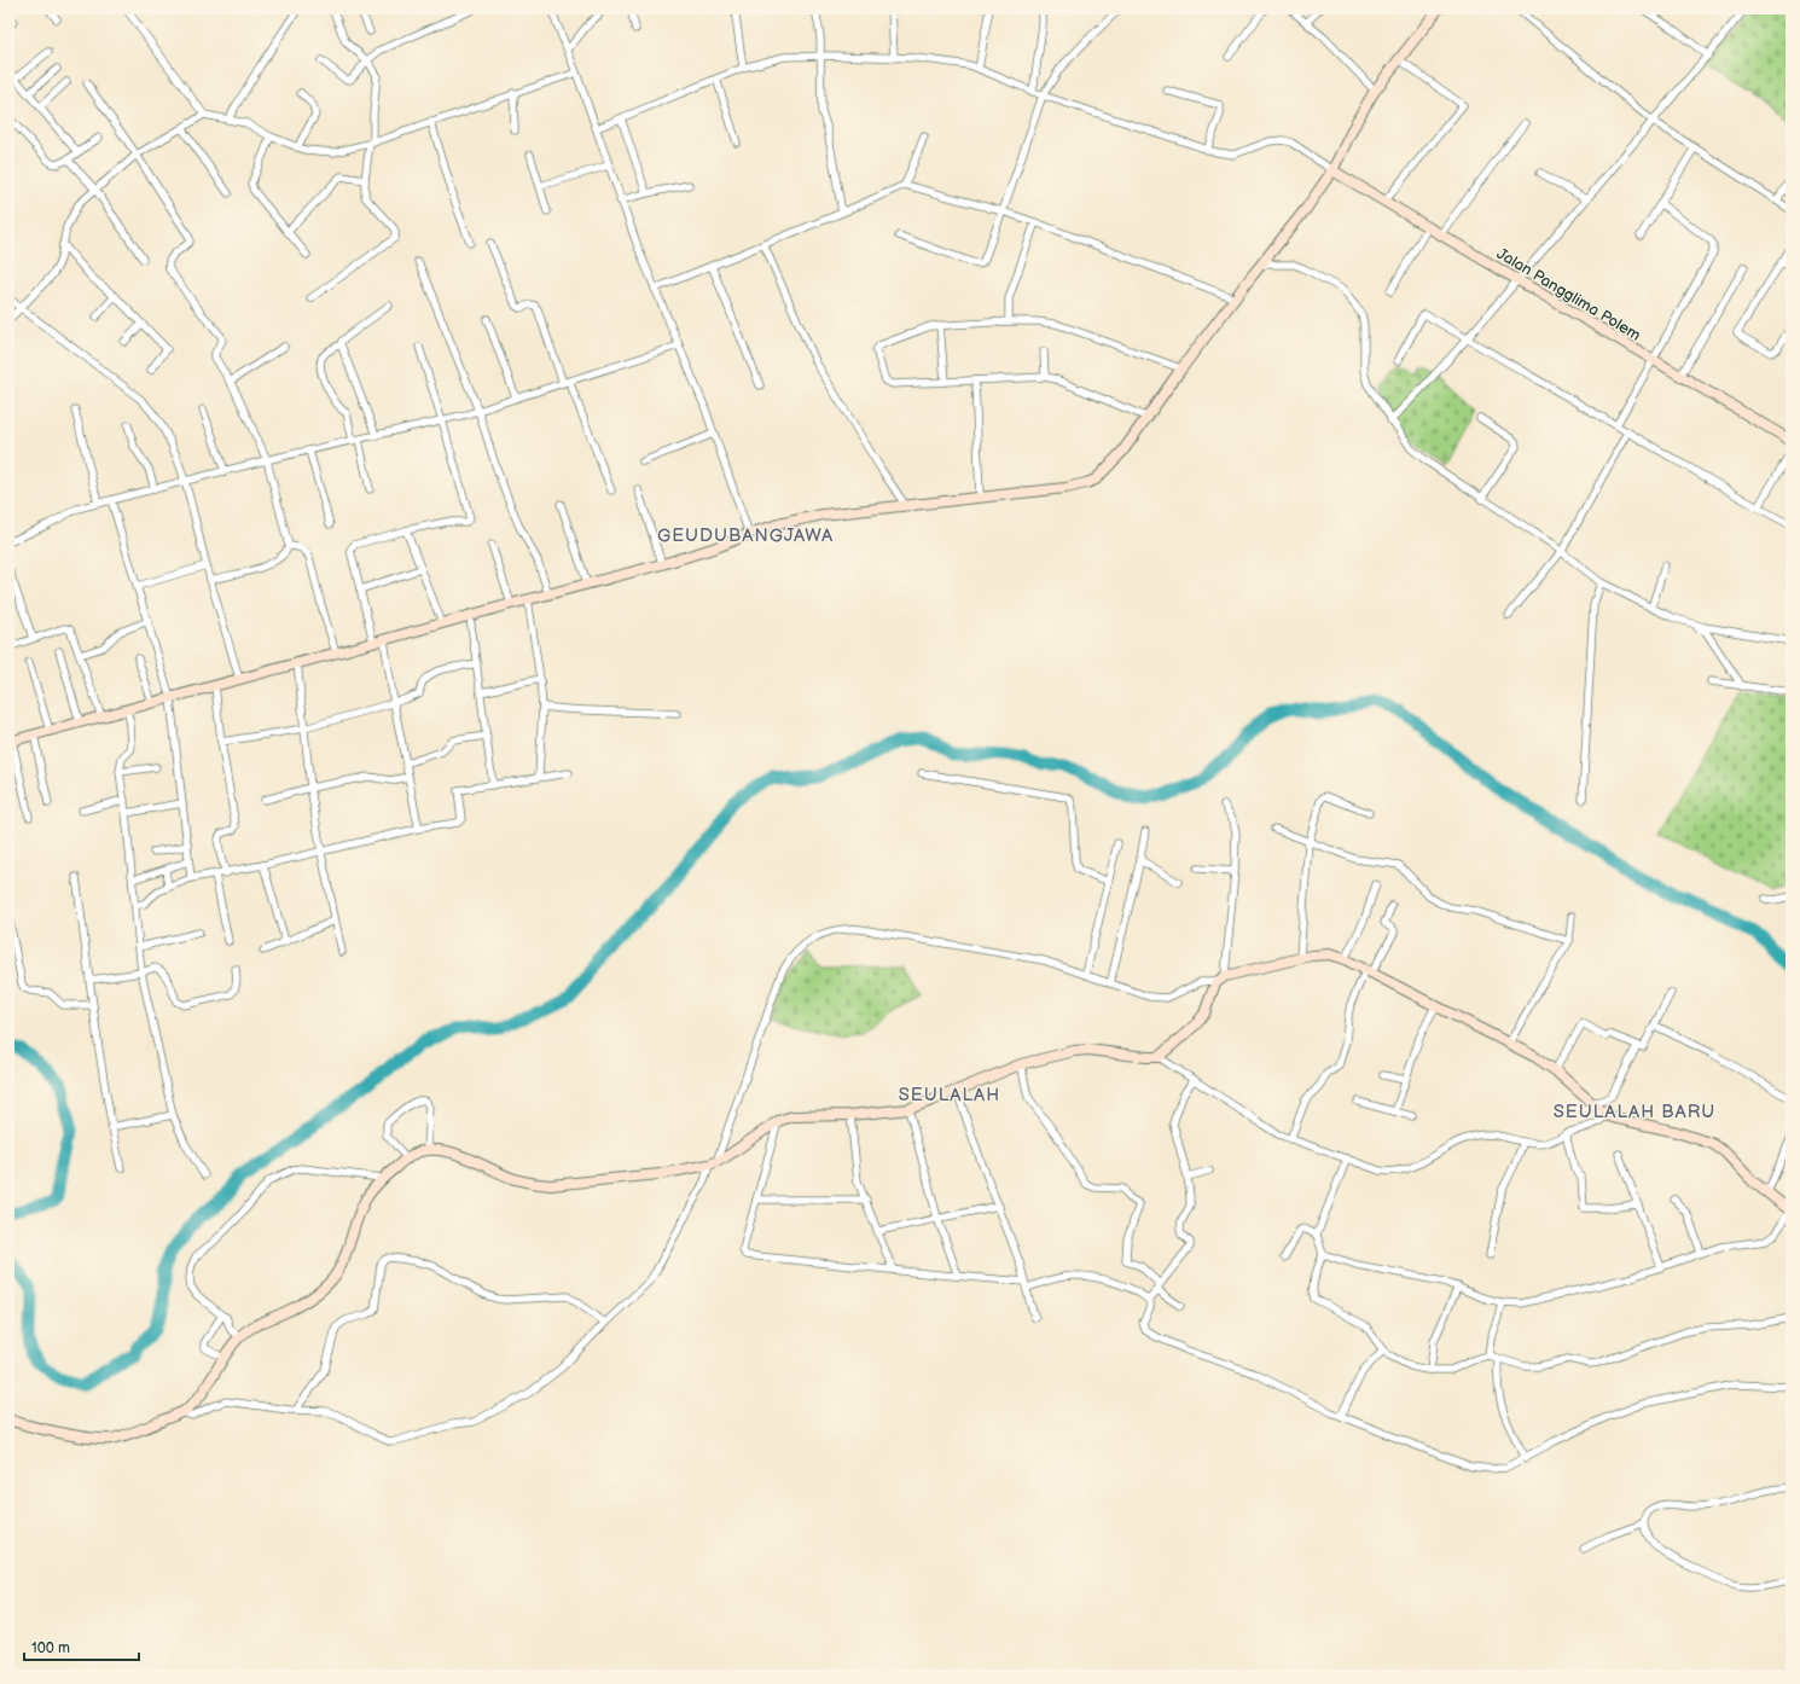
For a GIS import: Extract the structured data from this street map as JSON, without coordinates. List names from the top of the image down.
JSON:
{
  "streets": {
    "street": ["Jalan Pangglima Polem"]
  },
  "districts": ["GEUDUBANGJAWA", "SEULALAH", "SEULALAH BARU"],
  "scale_bar": "100 m"
}
